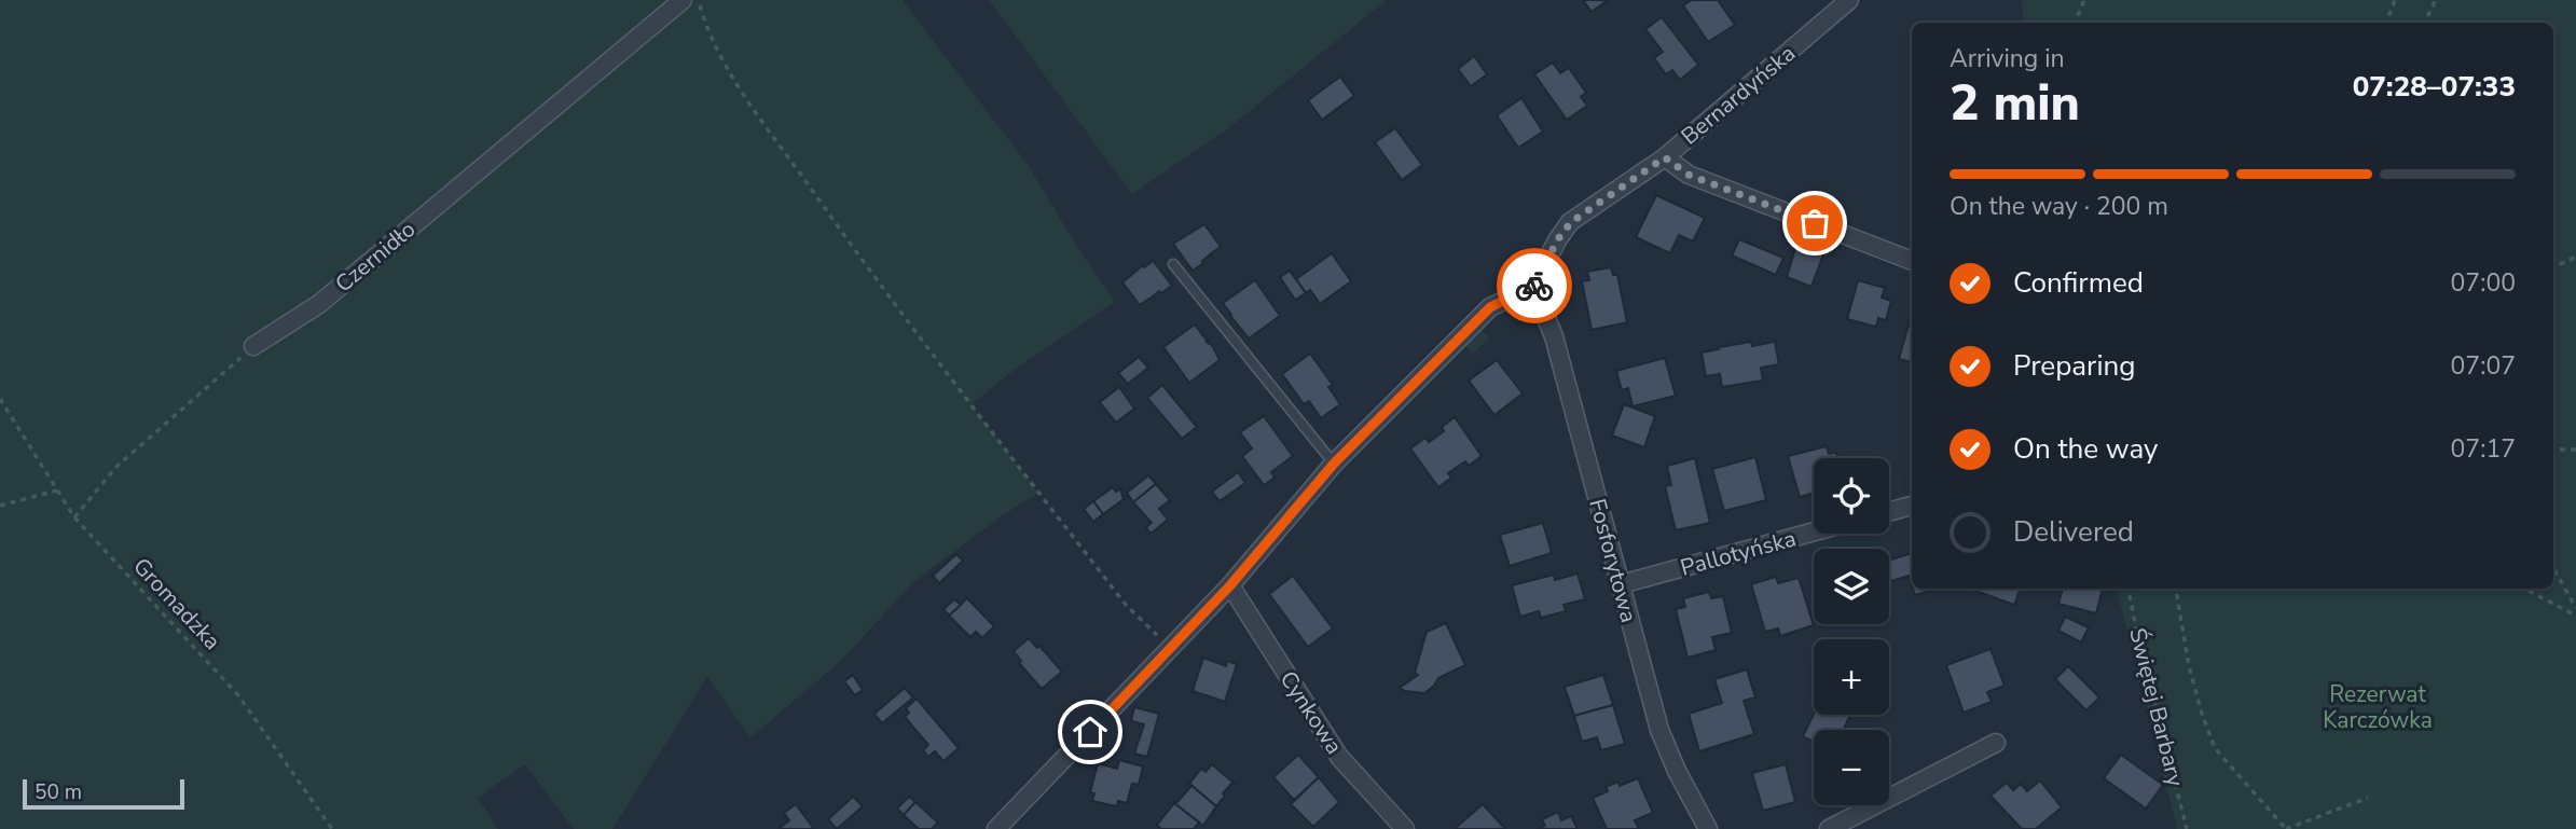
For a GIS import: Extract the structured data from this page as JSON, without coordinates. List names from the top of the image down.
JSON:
{
  "streets": {
    "street": [
      "Bernardyńska",
      "Czernidło",
      "Pallotyńska",
      "Fosforytowa",
      "Cynkowa"
    ],
    "path": ["Gromadzka", "Świętej Barbary"]
  },
  "crossings": [
    ["Bernardyńska", "Fosforytowa"],
    ["Pallotyńska", "Fosforytowa"]
  ],
  "parks": ["Rezerwat Karczówka"],
  "scale_bar": "50 m",
  "page": {
    "heading": ["2 min", "Arriving in", "07:28–07:33"],
    "bar": "On the way · 200 m",
    "list": [
      ["Confirmed", "07:00"],
      ["Preparing", "07:07"],
      ["On the way", "07:17"],
      "Delivered"
    ],
    "map_buttons": ["+", "−"],
    "scale": "50 m"
  }
}
